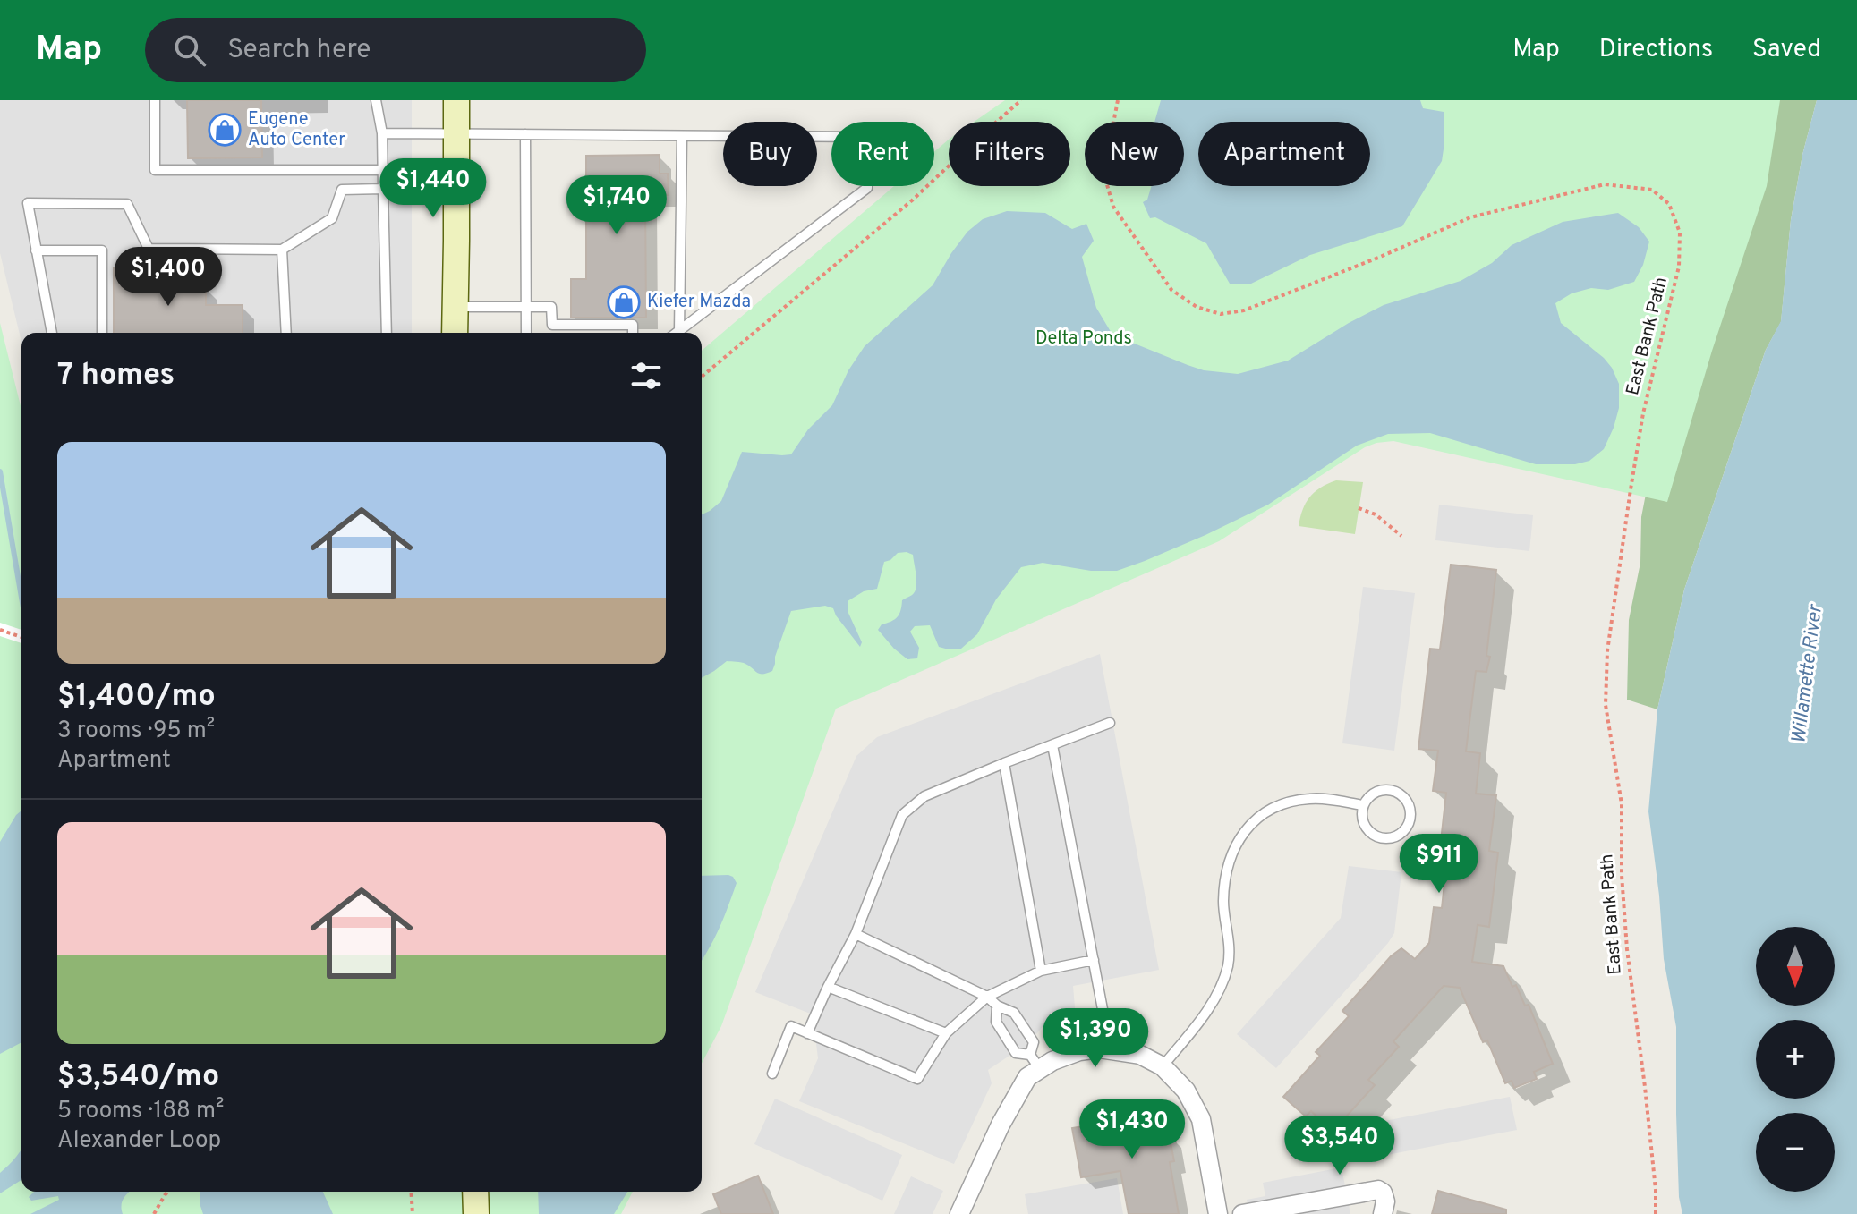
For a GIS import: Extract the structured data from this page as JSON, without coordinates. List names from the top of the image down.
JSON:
{
  "streets": {
    "path": ["East Bank Path"]
  },
  "water": ["Willamette River"],
  "parks": ["Delta Ponds"],
  "places": {
    "shop": ["Eugene Auto Center", "Kiefer Mazda"]
  },
  "north": "bottom",
  "page": {
    "header": "Map",
    "search": "Search here",
    "nav": ["Map", "Directions", "Saved"],
    "chip": [
      "Buy",
      "Rent",
      "Filters",
      "New",
      "Apartment"
    ],
    "price": [
      "$1,440",
      "$1,740",
      "$1,400",
      "$911",
      "$1,390",
      "$1,430",
      "$3,540"
    ],
    "heading": "7 homes",
    "list": [
      {
        "name": "$1,400/mo",
        "note": "3 rooms · 95 m² · Apartment"
      },
      {
        "name": "$3,540/mo",
        "note": "5 rooms · 188 m² · Alexander Loop"
      }
    ],
    "map_buttons": ["+", "−"]
  }
}
